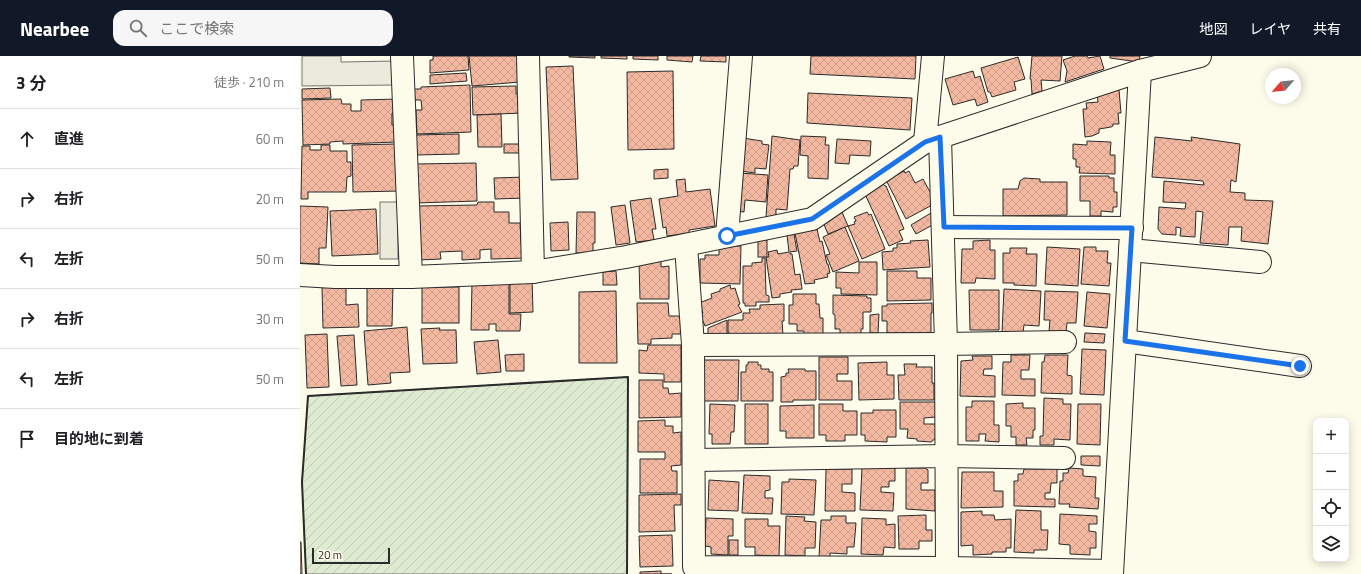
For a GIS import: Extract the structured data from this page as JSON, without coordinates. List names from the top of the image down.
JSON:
{
  "scale_bar": "20 m",
  "north": "bottom left",
  "page": {
    "header": "Nearbee",
    "search": "ここで検索",
    "nav": ["地図", "レイヤ", "共有"],
    "heading": ["3 分", "徒歩 · 210 m"],
    "list": [
      ["直進", "60 m"],
      ["右折", "20 m"],
      ["左折", "50 m"],
      ["右折", "30 m"],
      ["左折", "50 m"],
      "目的地に到着"
    ],
    "map_buttons": ["+", "−"],
    "scale": "20 m"
  }
}
